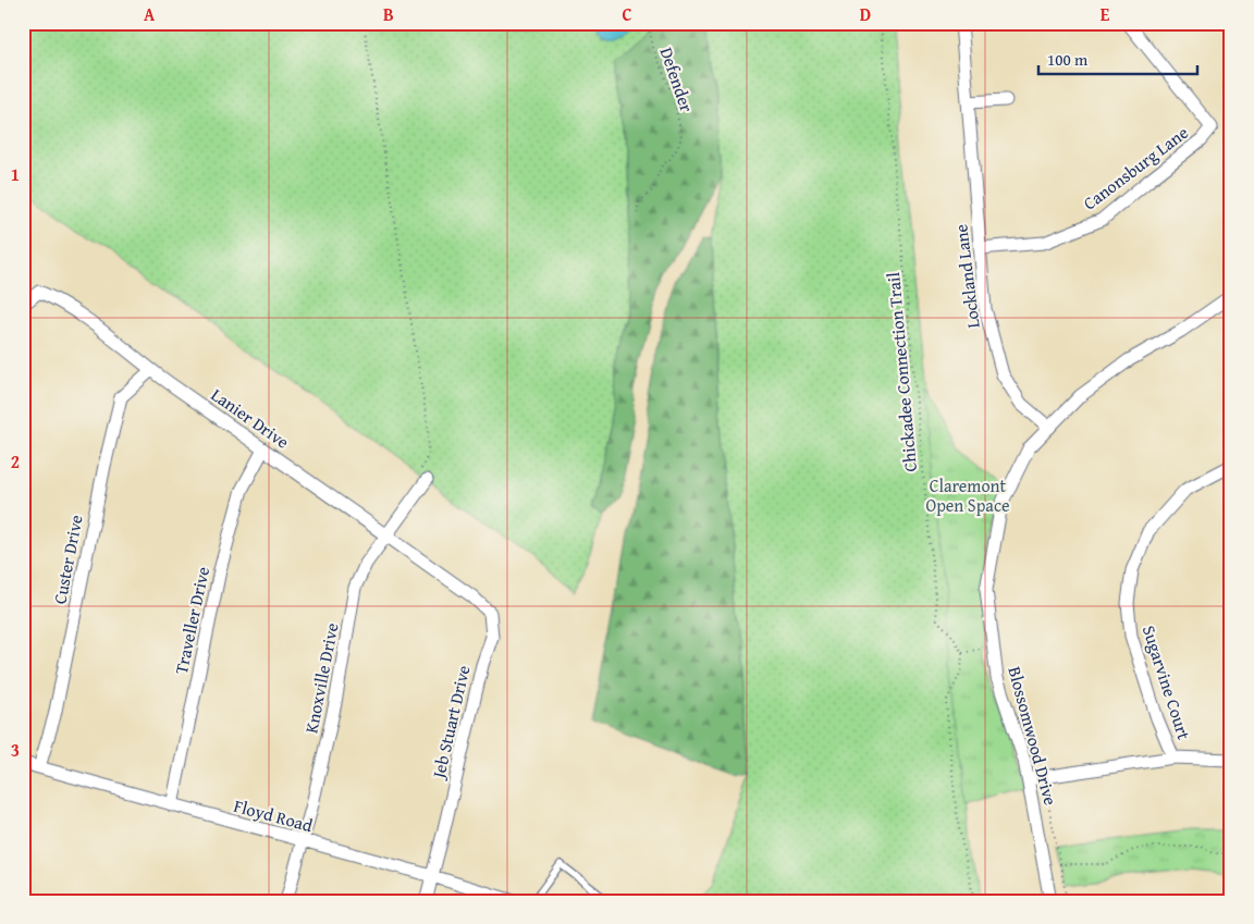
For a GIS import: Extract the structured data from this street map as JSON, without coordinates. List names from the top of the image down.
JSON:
{
  "streets": {
    "street": [
      "Canonsburg Lane",
      "Lockland Lane",
      "Lanier Drive",
      "Custer Drive",
      "Traveller Drive",
      "Knoxville Drive",
      "Sugarvine Court",
      "Jeb Stuart Drive",
      "Blossomwood Drive",
      "Floyd Road"
    ],
    "path": ["Defender", "Chickadee Connection Trail"]
  },
  "crossings": [
    ["Canonsburg Lane", "Lockland Lane"],
    ["Lockland Lane", "Blossomwood Drive"],
    ["Lanier Drive", "Custer Drive"],
    ["Lanier Drive", "Traveller Drive"],
    ["Lanier Drive", "Knoxville Drive"],
    ["Lanier Drive", "Jeb Stuart Drive"],
    ["Custer Drive", "Floyd Road"],
    ["Traveller Drive", "Floyd Road"],
    ["Knoxville Drive", "Floyd Road"],
    ["Jeb Stuart Drive", "Floyd Road"]
  ],
  "parks": ["Claremont Open Space"],
  "scale_bar": "100 m",
  "grid": {
    "columns": [
      "A",
      "B",
      "C",
      "D",
      "E"
    ],
    "rows": ["1", "2", "3"]
  }
}
